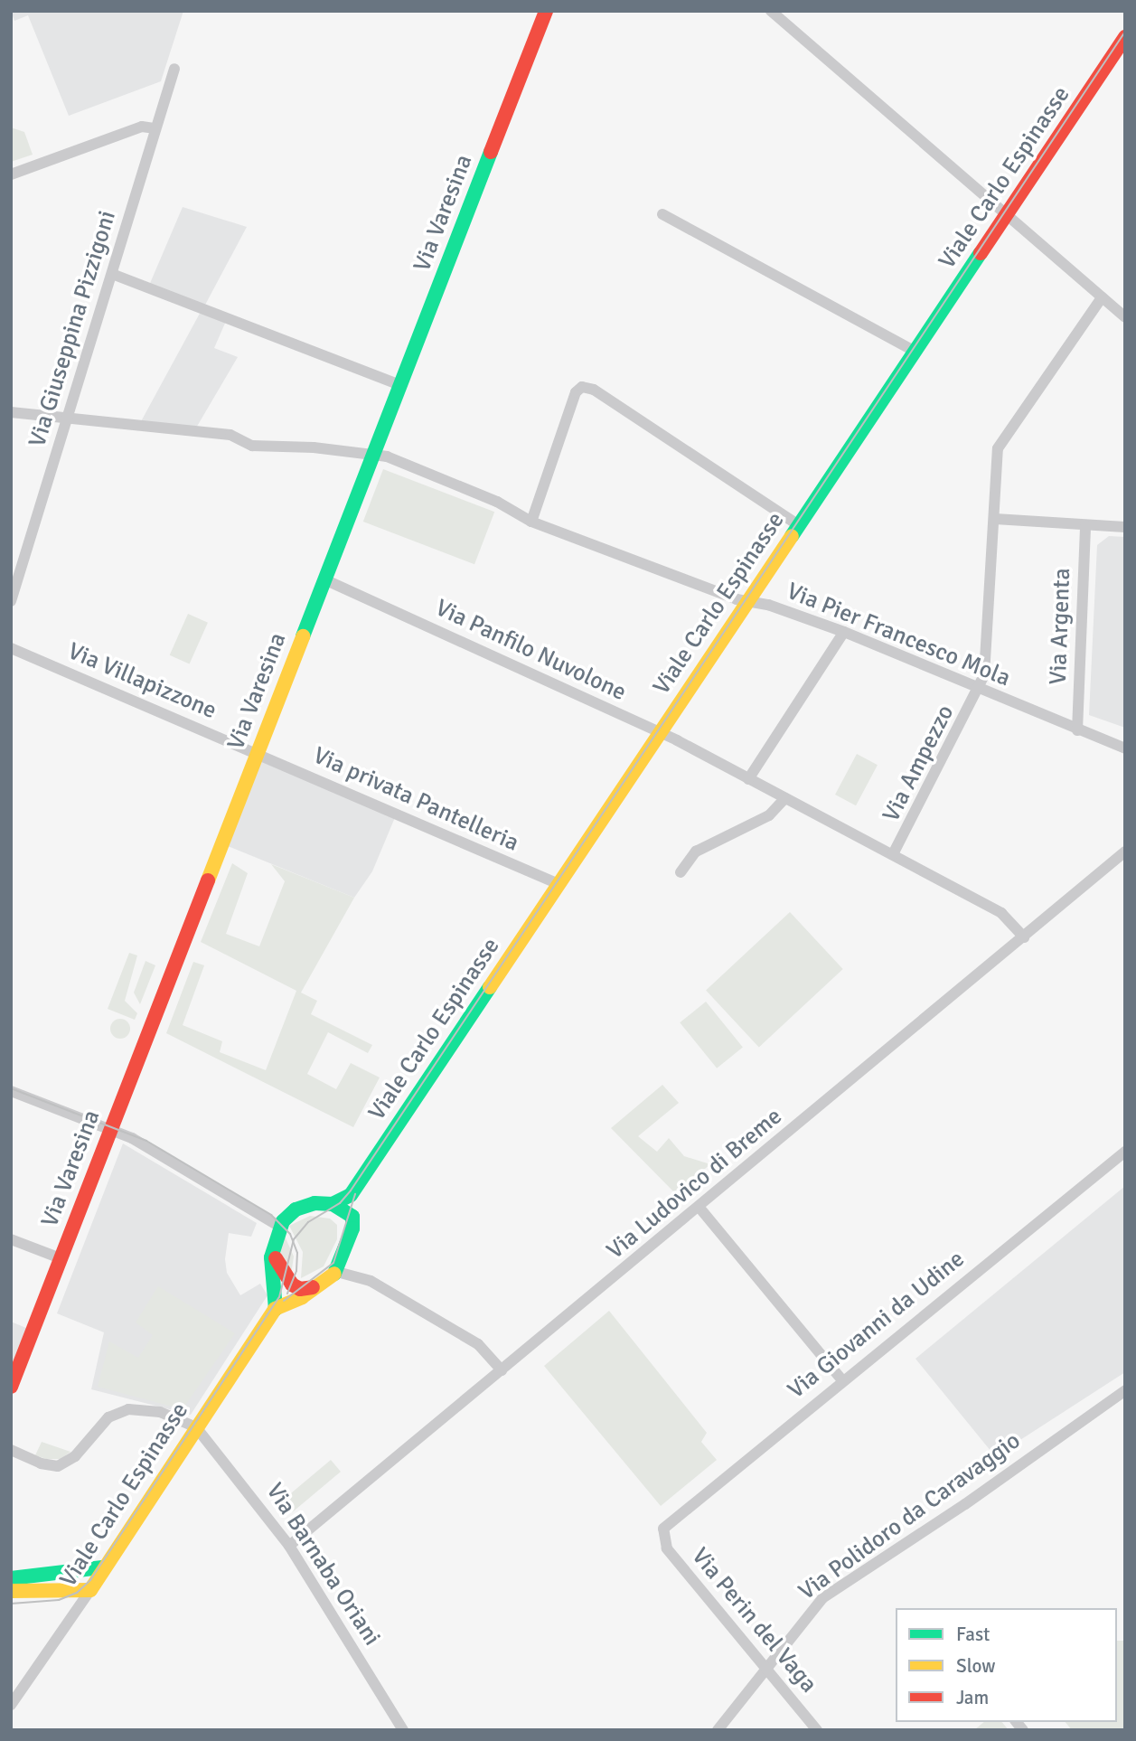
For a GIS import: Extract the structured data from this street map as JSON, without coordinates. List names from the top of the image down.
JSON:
{
  "streets": {
    "street": [
      "Viale Carlo Espinasse",
      "Via Varesina",
      "Via Giuseppina Pizzigoni",
      "Via Argenta",
      "Via Pier Francesco Mola",
      "Via Panfilo Nuvolone",
      "Via Villapizzone",
      "Via Ampezzo",
      "Via privata Pantelleria",
      "Via Ludovico di Breme",
      "Via Giovanni da Udine",
      "Via Polidoro da Caravaggio",
      "Via Barnaba Oriani",
      "Via Perin del Vaga"
    ]
  },
  "crossings": [
    ["Viale Carlo Espinasse", "Via Pier Francesco Mola"],
    ["Viale Carlo Espinasse", "Via Panfilo Nuvolone"],
    ["Viale Carlo Espinasse", "Via privata Pantelleria"],
    ["Viale Carlo Espinasse", "Via Barnaba Oriani"],
    ["Via Varesina", "Via Pier Francesco Mola"],
    ["Via Varesina", "Via Panfilo Nuvolone"],
    ["Via Varesina", "Via Villapizzone"],
    ["Via Varesina", "Via privata Pantelleria"],
    ["Via Giuseppina Pizzigoni", "Via Pier Francesco Mola"],
    ["Via Argenta", "Via Pier Francesco Mola"],
    ["Via Pier Francesco Mola", "Via Ampezzo"],
    ["Via Panfilo Nuvolone", "Via Ampezzo"],
    ["Via Panfilo Nuvolone", "Via Ludovico di Breme"],
    ["Via Villapizzone", "Via privata Pantelleria"],
    ["Via Ludovico di Breme", "Via Barnaba Oriani"],
    ["Via Giovanni da Udine", "Via Perin del Vaga"],
    ["Via Polidoro da Caravaggio", "Via Perin del Vaga"]
  ],
  "legend": ["Fast", "Slow", "Jam"]
}
